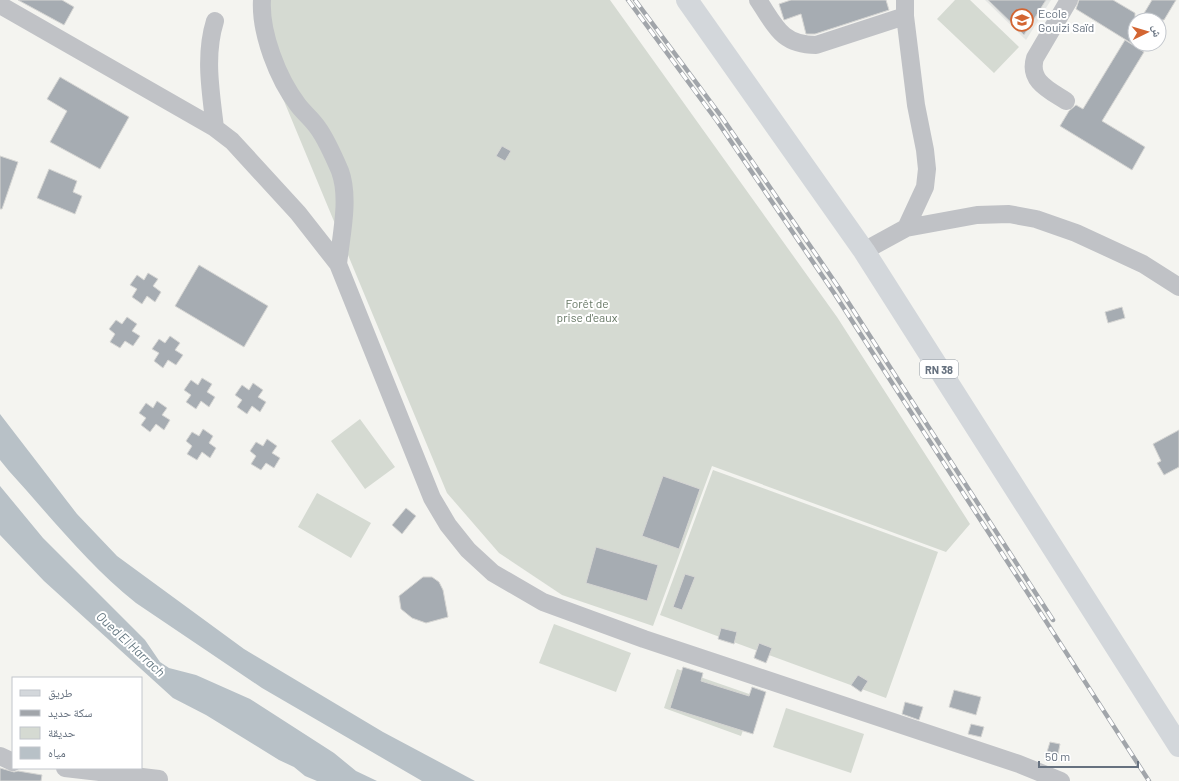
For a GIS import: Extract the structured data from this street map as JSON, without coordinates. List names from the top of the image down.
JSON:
{
  "streets": {
    "main road": ["RN 38"]
  },
  "water": ["Oued El Harrach"],
  "parks": ["Forêt de prise d'eaux"],
  "places": {
    "school or university": ["Ecole Gouizi Saïd"]
  },
  "legend": [
    "طريق",
    "سكة حديد",
    "حديقة",
    "مياه"
  ],
  "scale_bar": "50 m",
  "north": "right"
}
